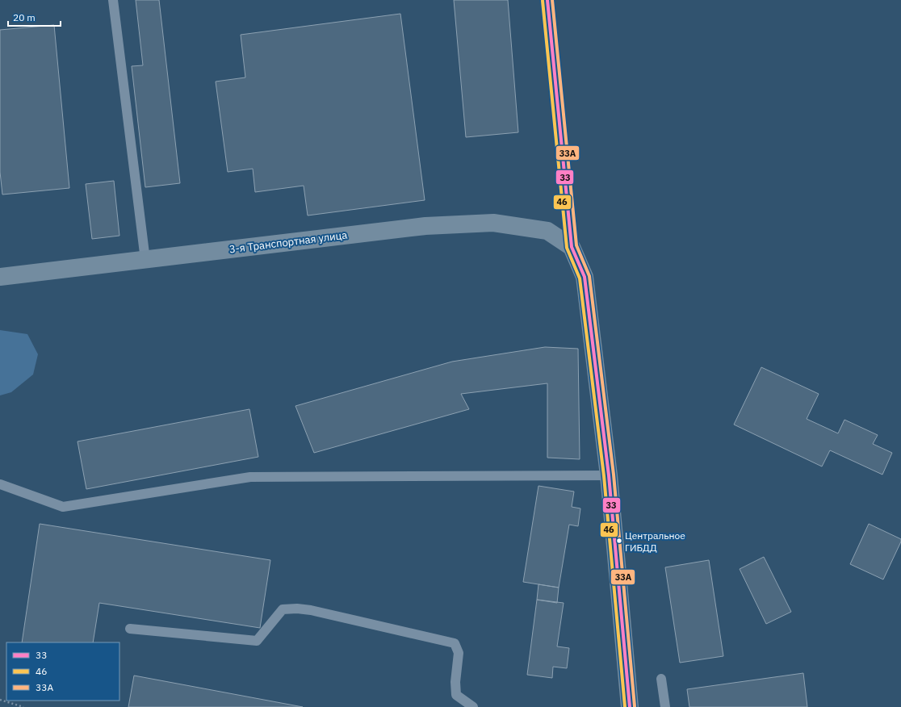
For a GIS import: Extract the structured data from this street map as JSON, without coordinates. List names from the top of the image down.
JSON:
{
  "streets": {
    "street": ["3-я Транспортная улица"]
  },
  "places": ["Центральное ГИБДД"],
  "lines": ["transit line 33", "transit line 33А", "transit line 46"],
  "legend": ["33", "46", "33А"],
  "scale_bar": "20 m"
}
